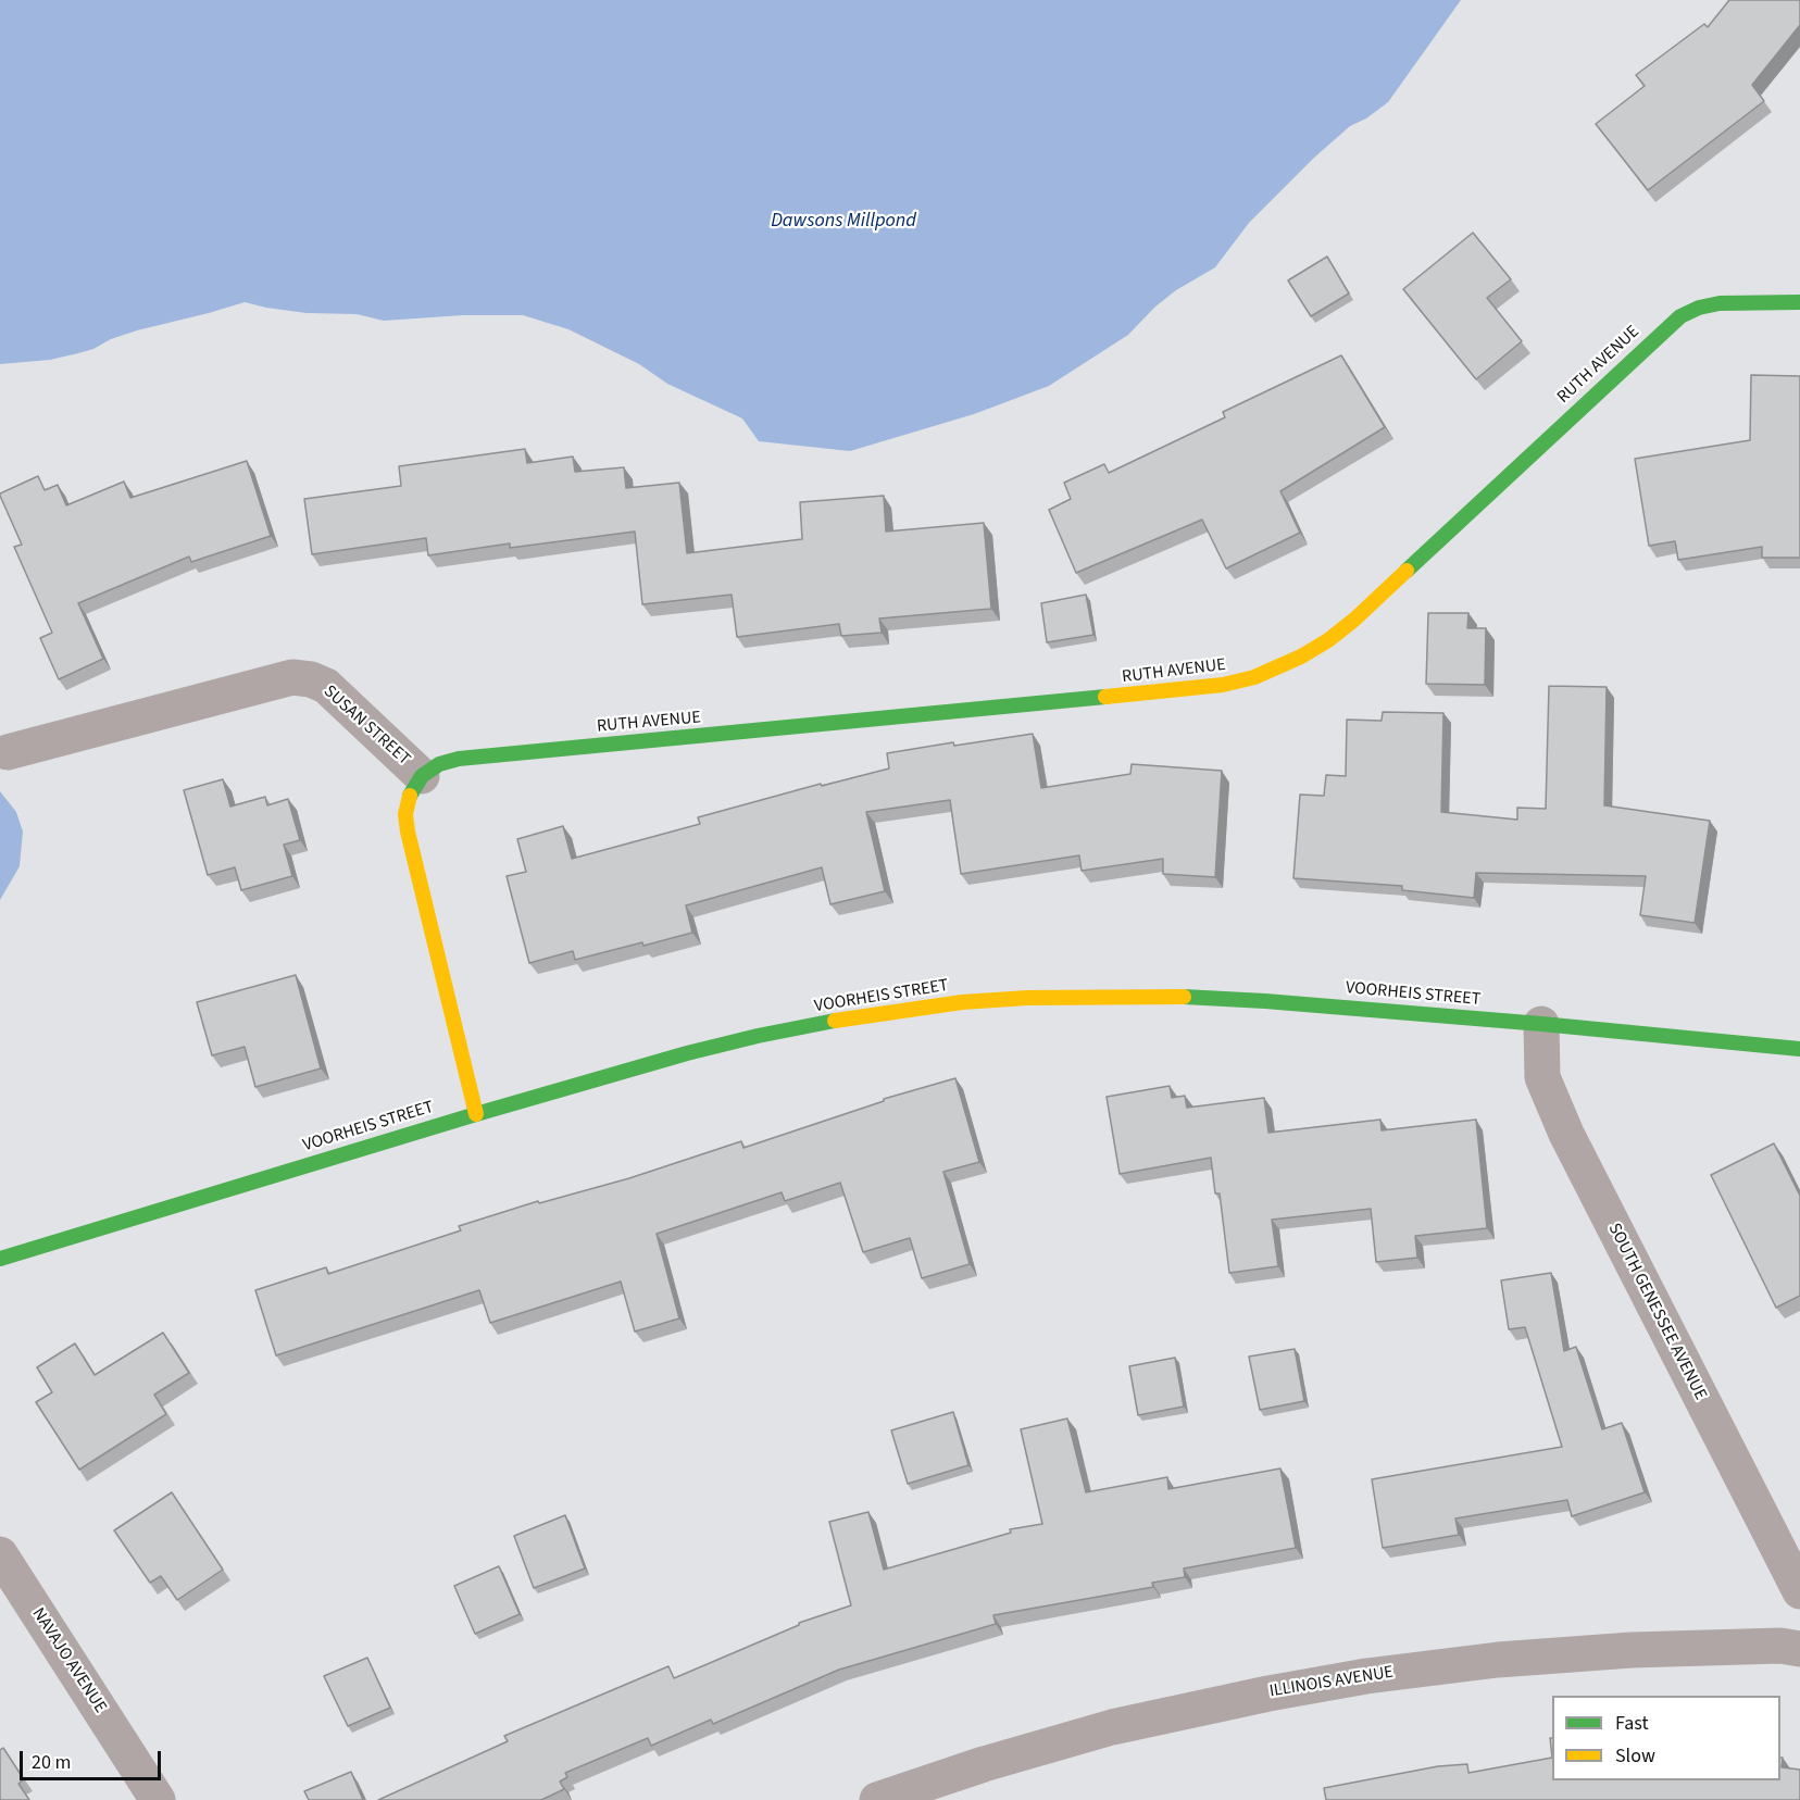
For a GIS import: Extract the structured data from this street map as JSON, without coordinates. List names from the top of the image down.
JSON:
{
  "streets": {
    "street": [
      "RUTH AVENUE",
      "SUSAN STREET",
      "VOORHEIS STREET",
      "SOUTH GENESSEE AVENUE",
      "NAVAJO AVENUE",
      "ILLINOIS AVENUE"
    ]
  },
  "crossings": [
    ["RUTH AVENUE", "SUSAN STREET"],
    ["SUSAN STREET", "VOORHEIS STREET"],
    ["VOORHEIS STREET", "SOUTH GENESSEE AVENUE"]
  ],
  "water": ["Dawsons Millpond"],
  "legend": ["Fast", "Slow"],
  "scale_bar": "20 m"
}
